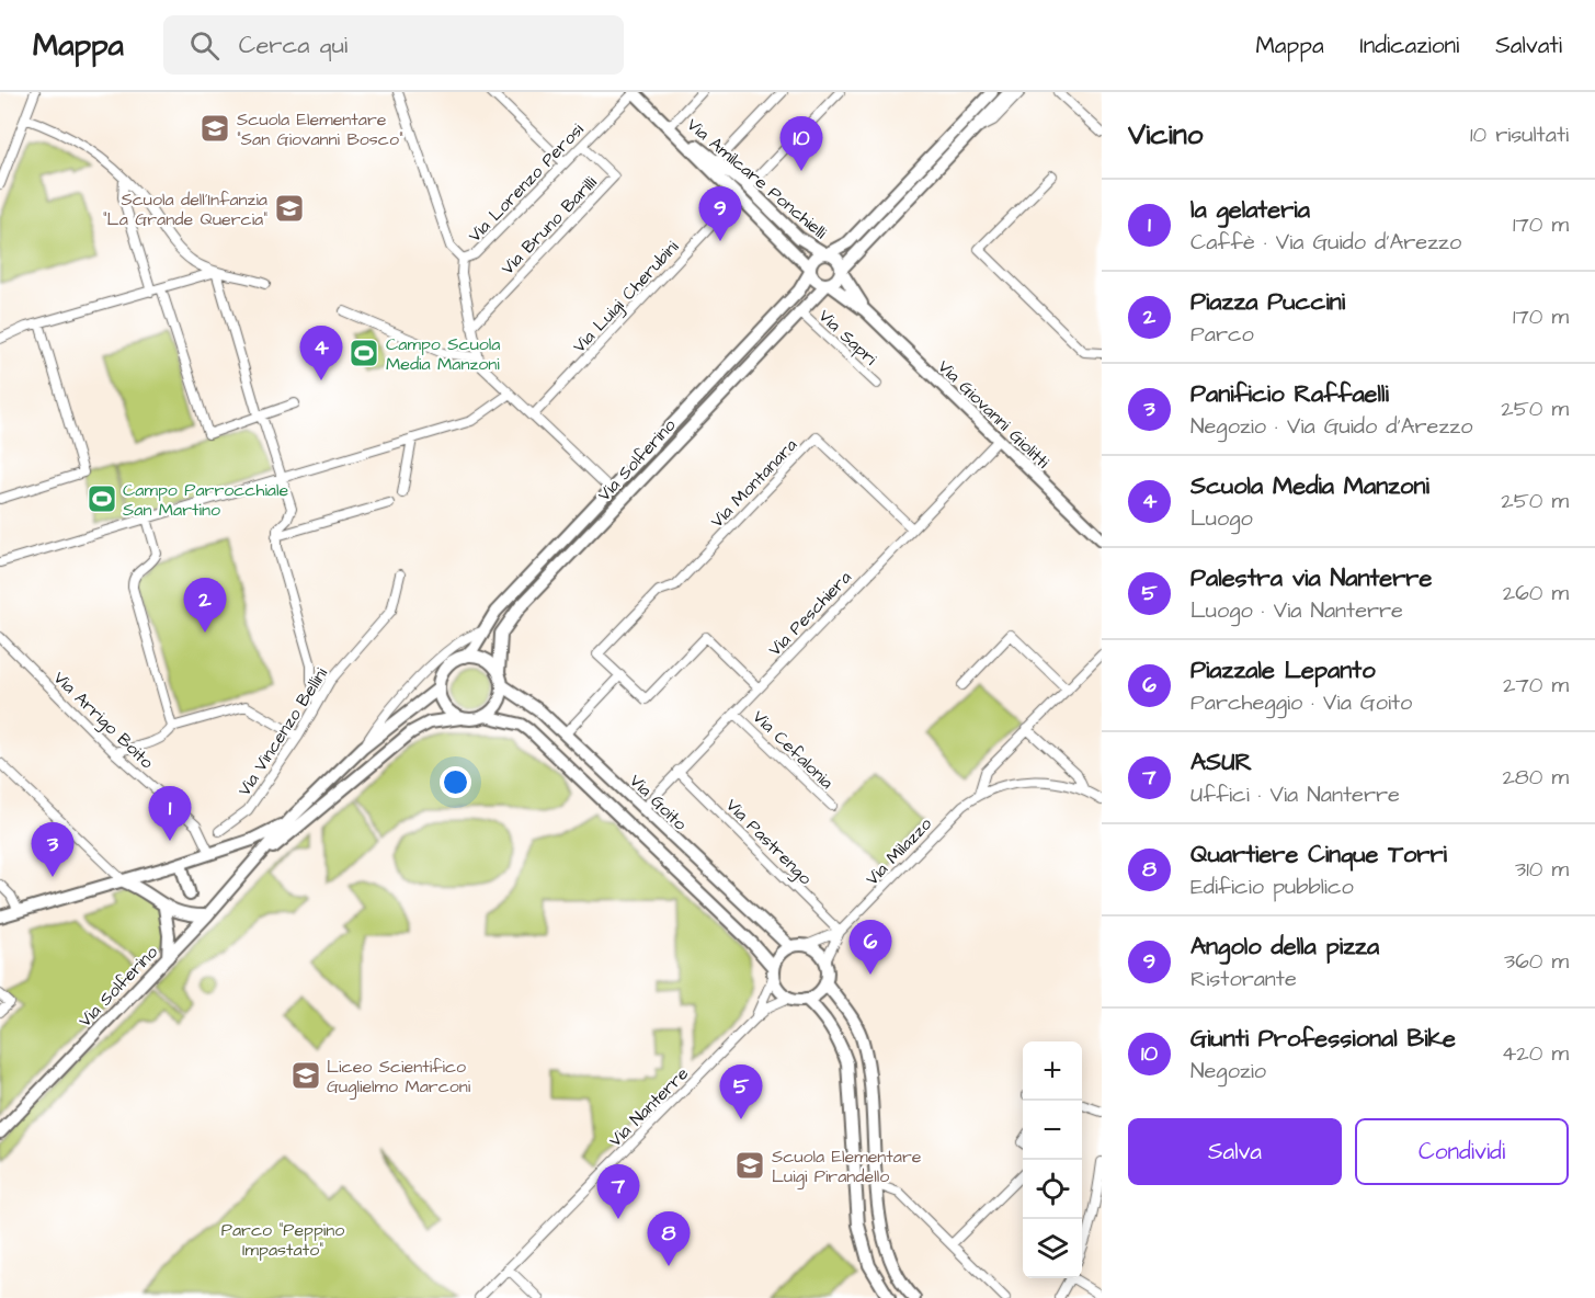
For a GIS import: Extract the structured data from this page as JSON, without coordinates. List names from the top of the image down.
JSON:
{
  "streets": {
    "main road": [
      "Via Amilcare Ponchielli",
      "Via Giovanni Giolitti",
      "Via Solferino",
      "Via Goito"
    ],
    "street": [
      "Via Lorenzo Perosi",
      "Via Bruno Barilli",
      "Via Luigi Cherubini",
      "Via Sapri",
      "Via Montanara",
      "Via Peschiera",
      "Via Arrigo Boito",
      "Via Vincenzo Bellini",
      "Via Cefalonia",
      "Via Pastrengo",
      "Via Milazzo",
      "Via Nanterre"
    ]
  },
  "crossings": [
    ["Via Amilcare Ponchielli", "Via Lorenzo Perosi"],
    ["Via Amilcare Ponchielli", "Via Luigi Cherubini"],
    ["Via Amilcare Ponchielli", "Via Giovanni Giolitti"],
    ["Via Amilcare Ponchielli", "Via Solferino"],
    ["Via Lorenzo Perosi", "Via Bruno Barilli"],
    ["Via Sapri", "Via Solferino"],
    ["Via Giovanni Giolitti", "Via Solferino"],
    ["Via Giovanni Giolitti", "Via Peschiera"],
    ["Via Solferino", "Via Goito"],
    ["Via Montanara", "Via Peschiera"],
    ["Via Peschiera", "Via Cefalonia"],
    ["Via Peschiera", "Via Goito"],
    ["Via Peschiera", "Via Pastrengo"],
    ["Via Goito", "Via Milazzo"],
    ["Via Goito", "Via Nanterre"],
    ["Via Pastrengo", "Via Milazzo"],
    ["Via Milazzo", "Via Nanterre"]
  ],
  "parks": ["Parco \"Peppino Impastato\""],
  "places": {
    "school or university": [
      "Scuola Elementare \"San Giovanni Bosco\"",
      "Scuola dell'Infanzia \"La Grande Quercia\"",
      "Liceo Scientifico Guglielmo Marconi",
      "Scuola Elementare Luigi Pirandello"
    ],
    "sports": ["Campo Scuola Media Manzoni", "Campo Parrocchiale San Martino"]
  },
  "page": {
    "header": "Mappa",
    "search": "Cerca qui",
    "nav": ["Mappa", "Indicazioni", "Salvati"],
    "heading": ["Vicino", "10 risultati"],
    "pins": [
      "10",
      "9",
      "4",
      "2",
      "1",
      "3",
      "6",
      "5",
      "7",
      "8"
    ],
    "list": [
      {
        "mark": "1",
        "name": "la gelateria",
        "note": "Caffè · Via Guido d'Arezzo",
        "value": "170 m"
      },
      {
        "mark": "2",
        "name": "Piazza Puccini",
        "note": "Parco",
        "value": "170 m"
      },
      {
        "mark": "3",
        "name": "Panificio Raffaelli",
        "note": "Negozio · Via Guido d'Arezzo",
        "value": "250 m"
      },
      {
        "mark": "4",
        "name": "Scuola Media Manzoni",
        "note": "Luogo",
        "value": "250 m"
      },
      {
        "mark": "5",
        "name": "Palestra via Nanterre",
        "note": "Luogo · Via Nanterre",
        "value": "260 m"
      },
      {
        "mark": "6",
        "name": "Piazzale Lepanto",
        "note": "Parcheggio · Via Goito",
        "value": "270 m"
      },
      {
        "mark": "7",
        "name": "ASUR",
        "note": "Uffici · Via Nanterre",
        "value": "280 m"
      },
      {
        "mark": "8",
        "name": "Quartiere Cinque Torri",
        "note": "Edificio pubblico",
        "value": "310 m"
      },
      {
        "mark": "9",
        "name": "Angolo della pizza",
        "note": "Ristorante",
        "value": "360 m"
      },
      {
        "mark": "10",
        "name": "Giunti Professional Bike",
        "note": "Negozio",
        "value": "420 m"
      }
    ],
    "map_buttons": ["+", "−"],
    "buttons": ["Salva", "Condividi"]
  }
}
